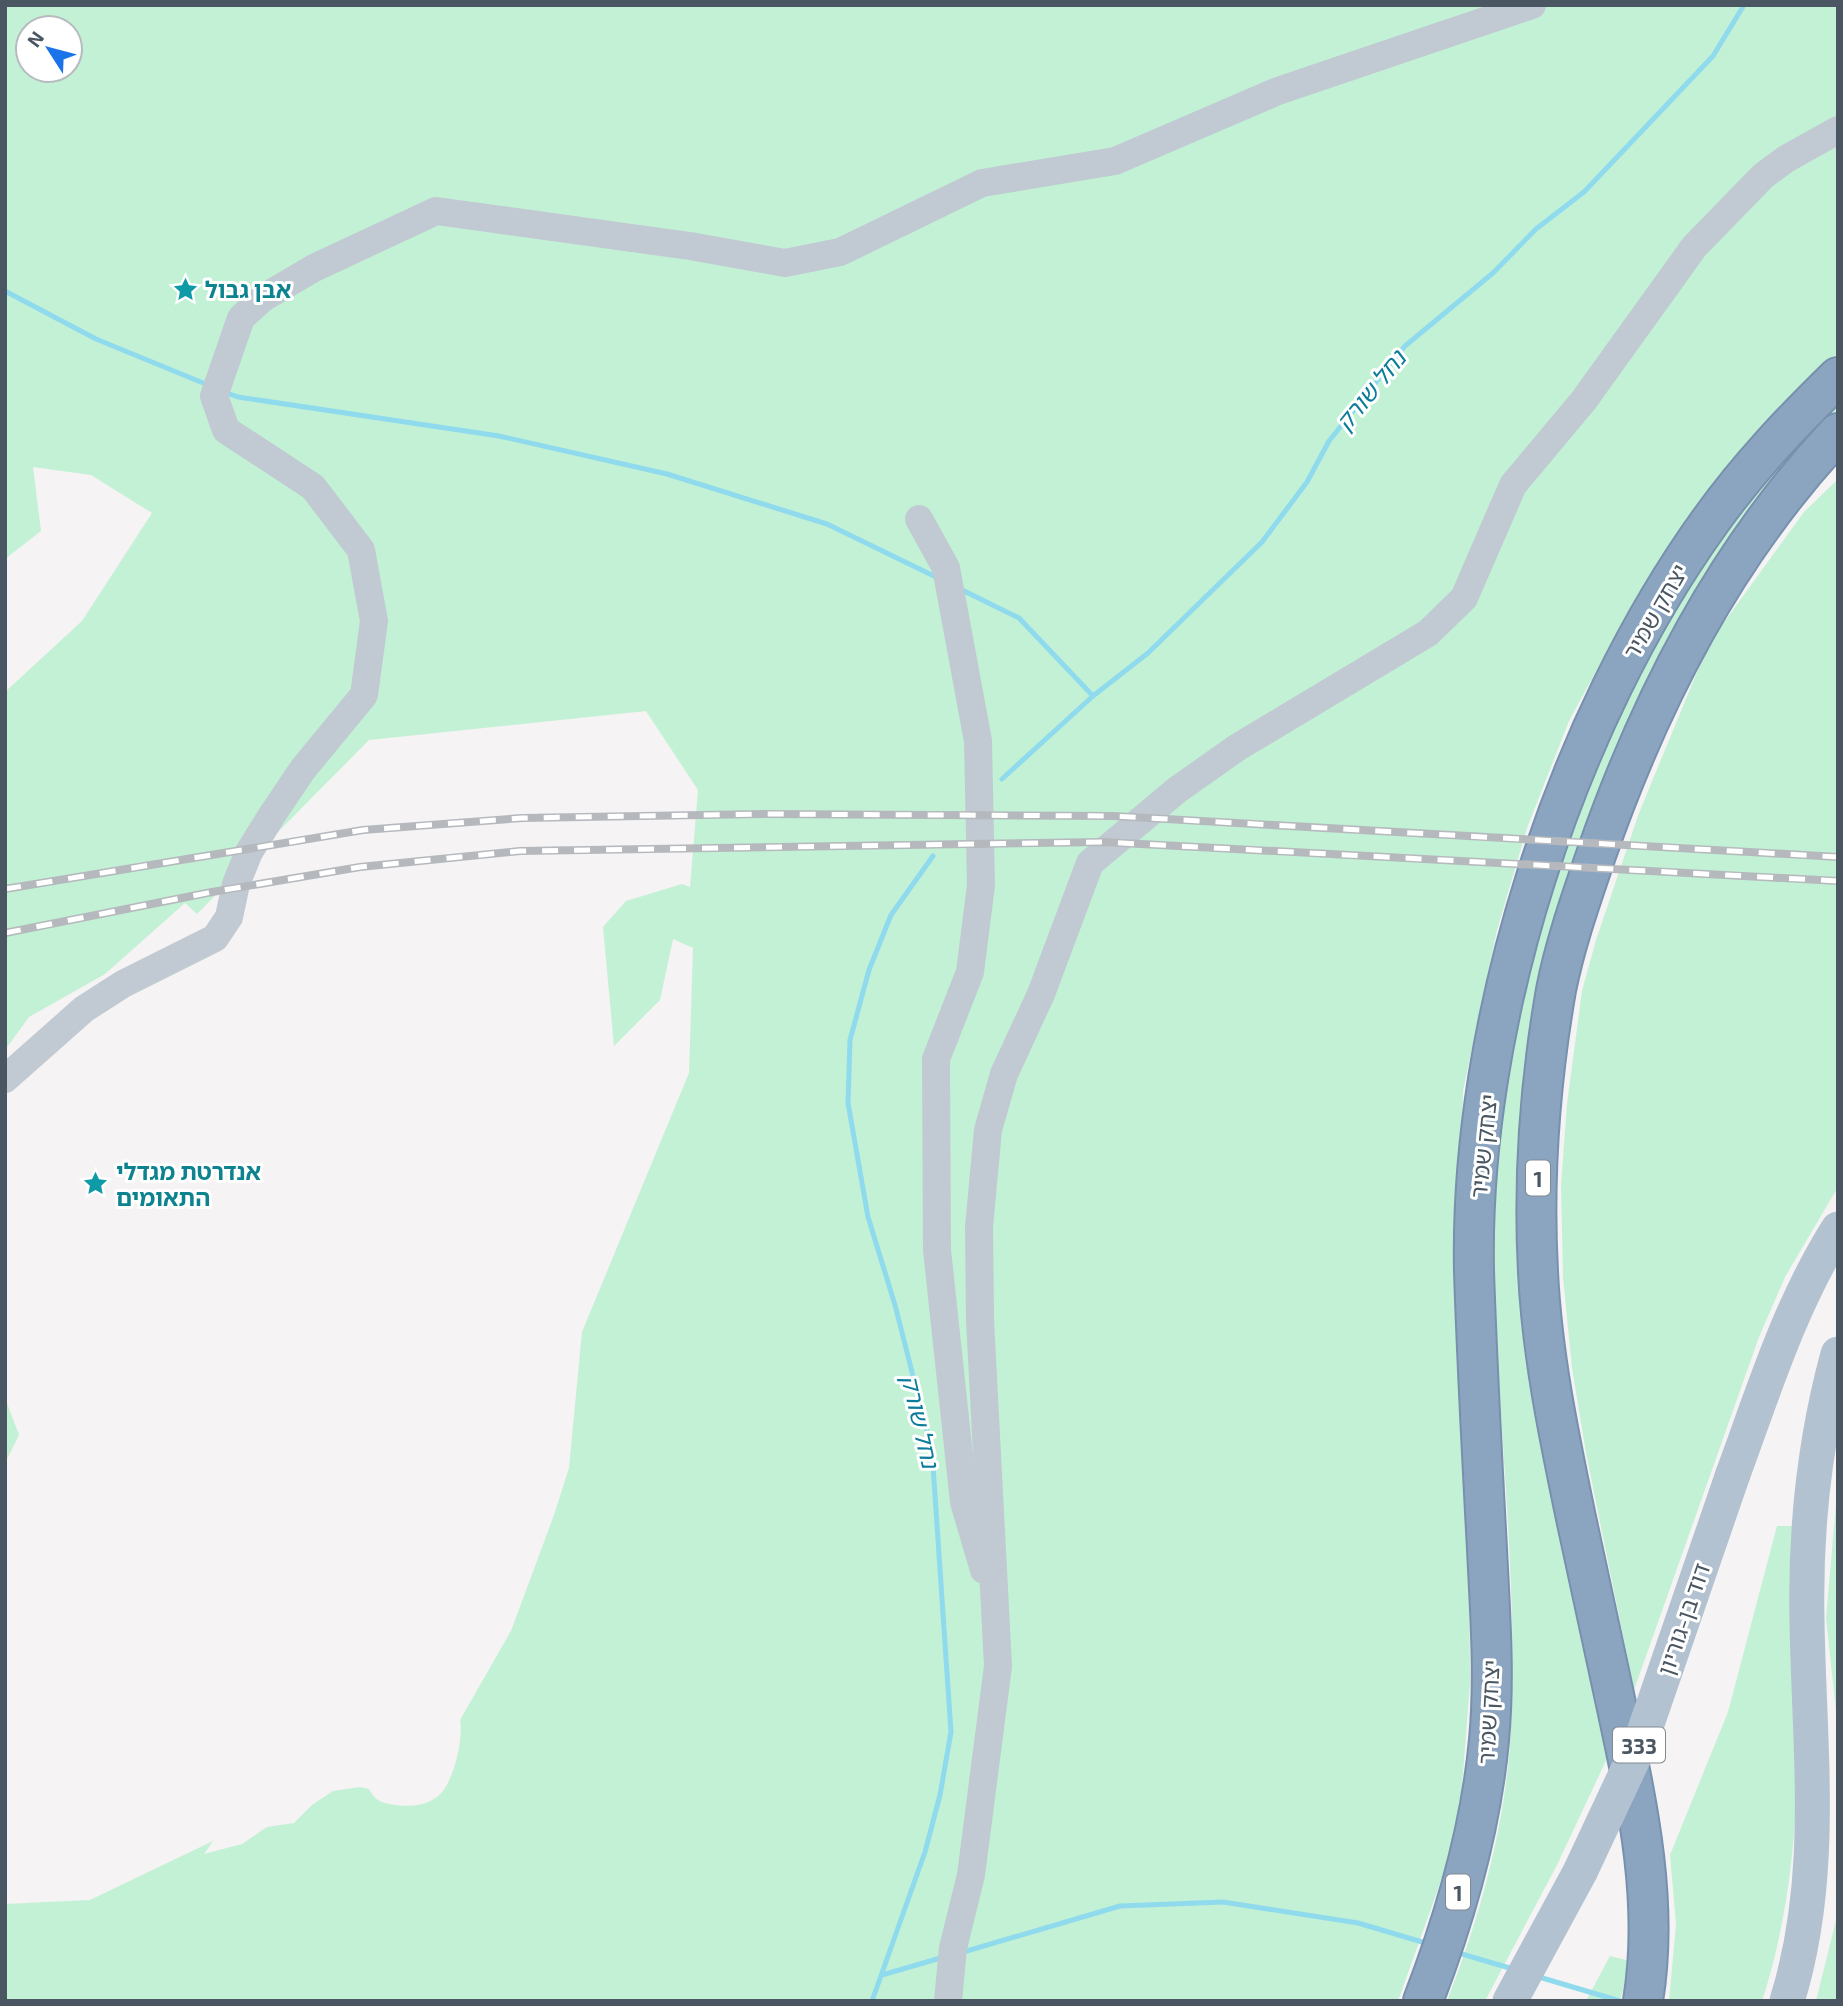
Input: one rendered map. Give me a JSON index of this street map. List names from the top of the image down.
{
  "streets": {
    "highway": ["יצחק שמיר", "1"],
    "main road": ["דוד בן-גוריון", "333"]
  },
  "water": ["נחל שורק"],
  "places": {
    "place": ["אבן גבול", "אנדרטת מגדלי התאומים"]
  },
  "north": "top left"
}
